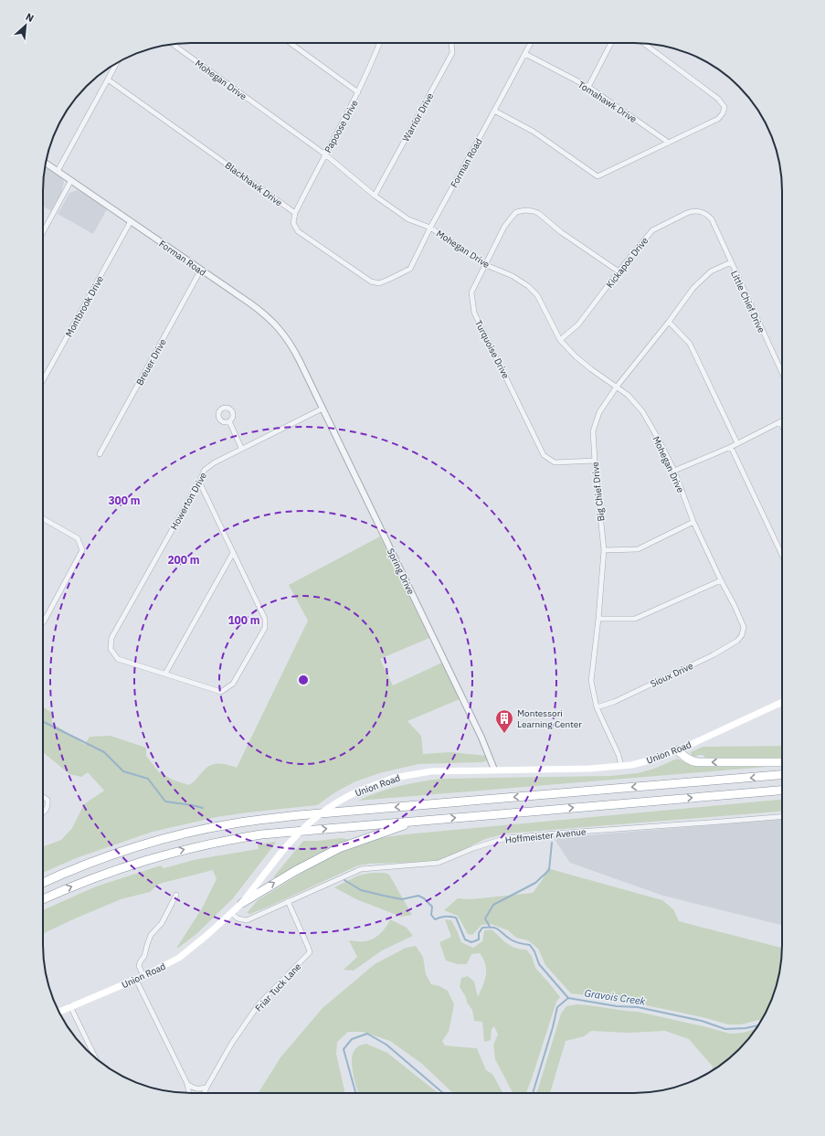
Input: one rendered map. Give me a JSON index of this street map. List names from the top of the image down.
{
  "streets": {
    "main road": ["Union Road"],
    "street": [
      "Mohegan Drive",
      "Tomahawk Drive",
      "Warrior Drive",
      "Papoose Drive",
      "Forman Road",
      "Blackhawk Drive",
      "Kickapoo Drive",
      "Little Chief Drive",
      "Montbrook Drive",
      "Turquoise Drive",
      "Breuer Drive",
      "Big Chief Drive",
      "Howerton Drive",
      "Spring Drive",
      "Sioux Drive",
      "Hoffmeister Avenue",
      "Friar Tuck Lane"
    ]
  },
  "crossings": [
    ["Mohegan Drive", "Warrior Drive"],
    ["Mohegan Drive", "Papoose Drive"],
    ["Mohegan Drive", "Forman Road"],
    ["Mohegan Drive", "Kickapoo Drive"],
    ["Mohegan Drive", "Turquoise Drive"],
    ["Mohegan Drive", "Big Chief Drive"],
    ["Mohegan Drive", "Sioux Drive"],
    ["Tomahawk Drive", "Forman Road"],
    ["Papoose Drive", "Forman Road"],
    ["Papoose Drive", "Blackhawk Drive"],
    ["Forman Road", "Blackhawk Drive"],
    ["Forman Road", "Montbrook Drive"],
    ["Forman Road", "Breuer Drive"],
    ["Forman Road", "Spring Drive"],
    ["Kickapoo Drive", "Little Chief Drive"],
    ["Kickapoo Drive", "Turquoise Drive"],
    ["Little Chief Drive", "Big Chief Drive"],
    ["Turquoise Drive", "Big Chief Drive"],
    ["Big Chief Drive", "Sioux Drive"],
    ["Big Chief Drive", "Union Road"],
    ["Howerton Drive", "Spring Drive"],
    ["Spring Drive", "Union Road"],
    ["Union Road", "Hoffmeister Avenue"],
    ["Hoffmeister Avenue", "Friar Tuck Lane"]
  ],
  "water": ["Gravois Creek"],
  "places": {
    "building": ["Montessori Learning Center"]
  },
  "north": "top right",
  "rings": ["300 m", "200 m", "100 m"]
}
